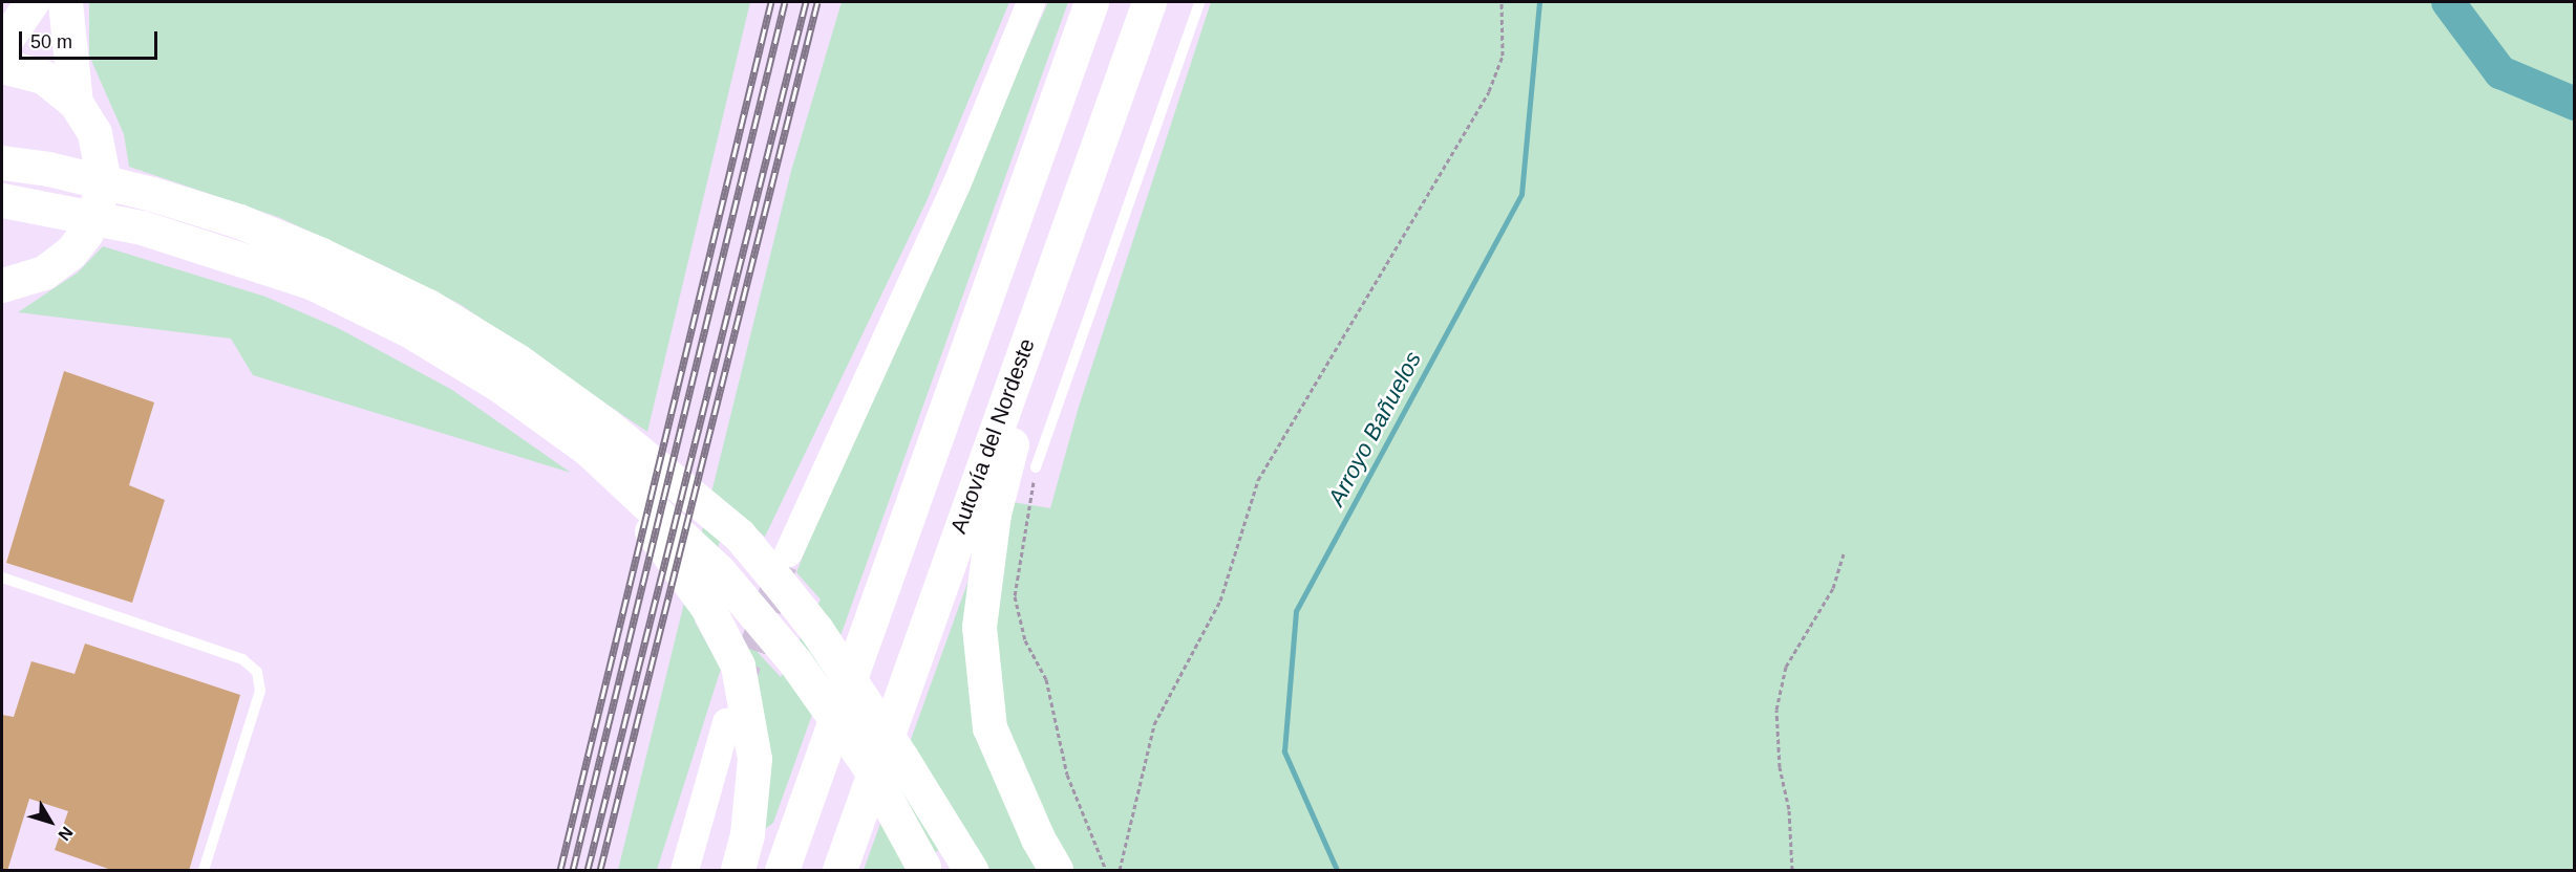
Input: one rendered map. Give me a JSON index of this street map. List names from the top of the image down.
{
  "streets": {
    "main road": ["Autovía del Nordeste"]
  },
  "water": ["Arroyo Bañuelos"],
  "scale_bar": "50 m",
  "north": "bottom right"
}
